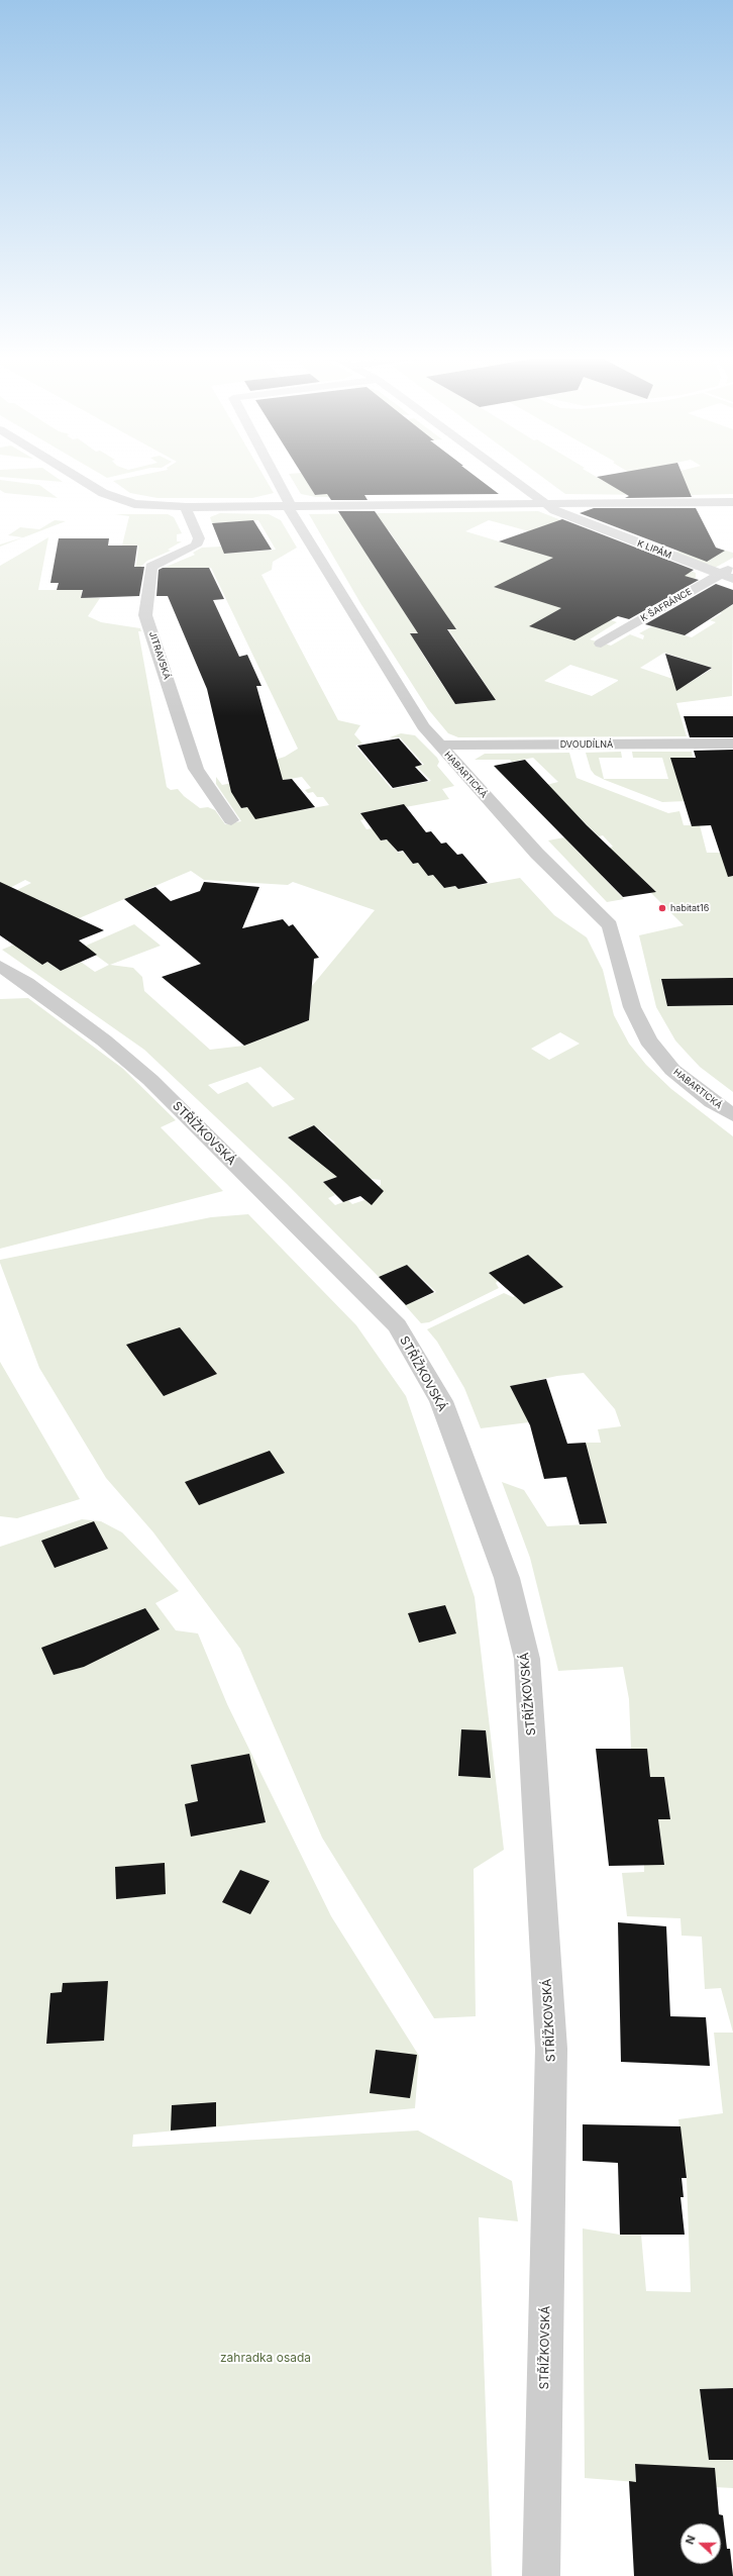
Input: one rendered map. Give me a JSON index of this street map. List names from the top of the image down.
{
  "streets": {
    "street": [
      "K LIPÁM",
      "K ŠAFRÁNCE",
      "JITRAVSKÁ",
      "DVOUDÍLNÁ",
      "HABARTICKÁ",
      "STŘÍŽKOVSKÁ"
    ]
  },
  "crossings": [
    ["K LIPÁM", "K ŠAFRÁNCE"],
    ["DVOUDÍLNÁ", "HABARTICKÁ"]
  ],
  "parks": ["zahradka osada"],
  "places": ["habitat16"],
  "north": "left"
}
